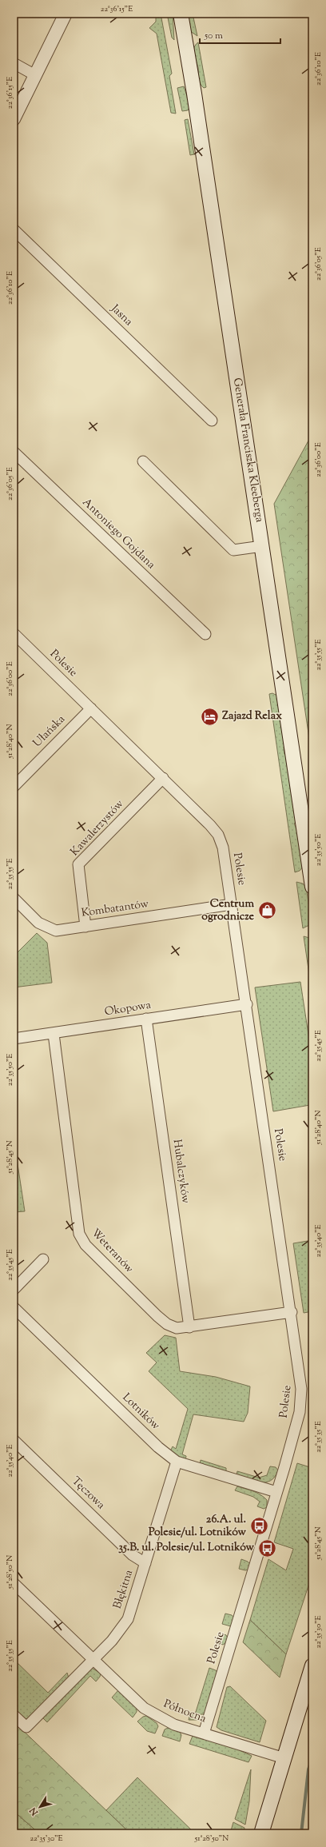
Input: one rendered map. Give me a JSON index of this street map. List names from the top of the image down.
{
  "streets": {
    "main road": ["Generała Franciszka Kleeberga"],
    "street": [
      "Jasna",
      "Antoniego Gojdana",
      "Polesie",
      "Ułańska",
      "Kawalerzystów",
      "Kombatantów",
      "Okopowa",
      "Hubalczyków",
      "Weteranów",
      "Lotników",
      "Tęczowa",
      "Błękitna",
      "Północna"
    ]
  },
  "crossings": [
    ["Polesie", "Ułańska"],
    ["Polesie", "Kawalerzystów"],
    ["Polesie", "Kombatantów"],
    ["Polesie", "Okopowa"],
    ["Polesie", "Weteranów"],
    ["Polesie", "Lotników"],
    ["Polesie", "Północna"],
    ["Kawalerzystów", "Kombatantów"],
    ["Okopowa", "Hubalczyków"],
    ["Okopowa", "Weteranów"],
    ["Hubalczyków", "Weteranów"],
    ["Lotników", "Błękitna"],
    ["Tęczowa", "Błękitna"],
    ["Błękitna", "Północna"]
  ],
  "places": {
    "hotel": ["Zajazd Relax"],
    "shop": ["Centrum ogrodnicze"],
    "bus stop": ["26.A. ul. Polesie/ul. Lotników", "35.B. ul. Polesie/ul. Lotników"]
  },
  "scale_bar": "50 m",
  "north": "bottom left",
  "coordinates": [
    "22°36'15\"E",
    "22°36'10\"E",
    "22°36'05\"E",
    "22°36'00\"E",
    "22°35'55\"E",
    "51°28'40\"N",
    "22°35'50\"E",
    "22°35'45\"E",
    "51°28'45\"N",
    "22°35'40\"E",
    "22°35'35\"E",
    "51°28'50\"N",
    "22°35'30\"E"
  ]
}
